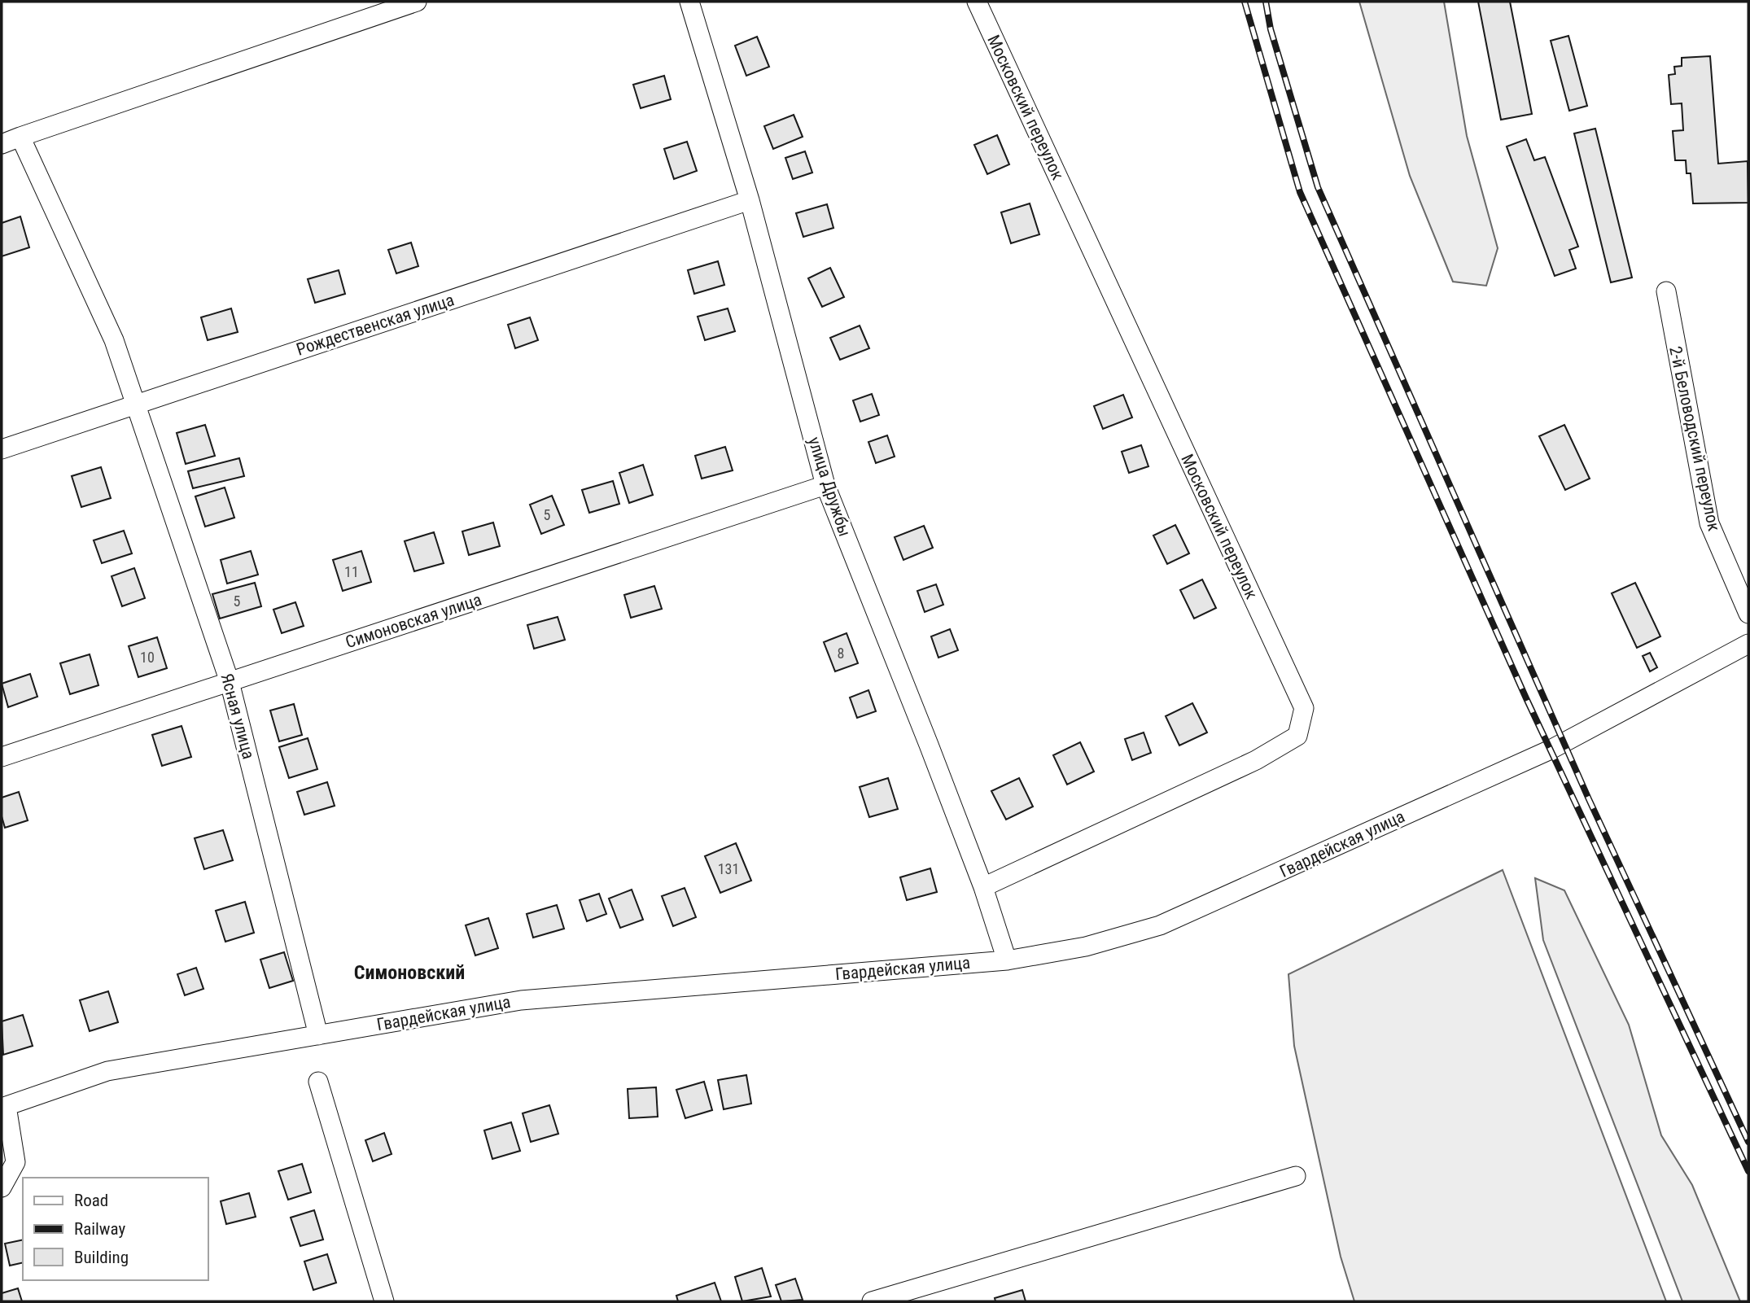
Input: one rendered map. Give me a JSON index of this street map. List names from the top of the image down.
{
  "streets": {
    "street": [
      "Московский переулок",
      "Рождественская улица",
      "2-й Беловодский переулок",
      "улица Дружбы",
      "Симоновская улица",
      "Ясная улица",
      "Гвардейская улица"
    ]
  },
  "crossings": [
    ["Московский переулок", "улица Дружбы"],
    ["Рождественская улица", "улица Дружбы"],
    ["Рождественская улица", "Ясная улица"],
    ["улица Дружбы", "Симоновская улица"],
    ["улица Дружбы", "Гвардейская улица"],
    ["Симоновская улица", "Ясная улица"],
    ["Ясная улица", "Гвардейская улица"]
  ],
  "districts": ["Симоновский"],
  "house_numbers": [
    "5",
    "11",
    "5",
    "8",
    "10",
    "131"
  ],
  "legend": ["Road", "Railway", "Building"]
}
